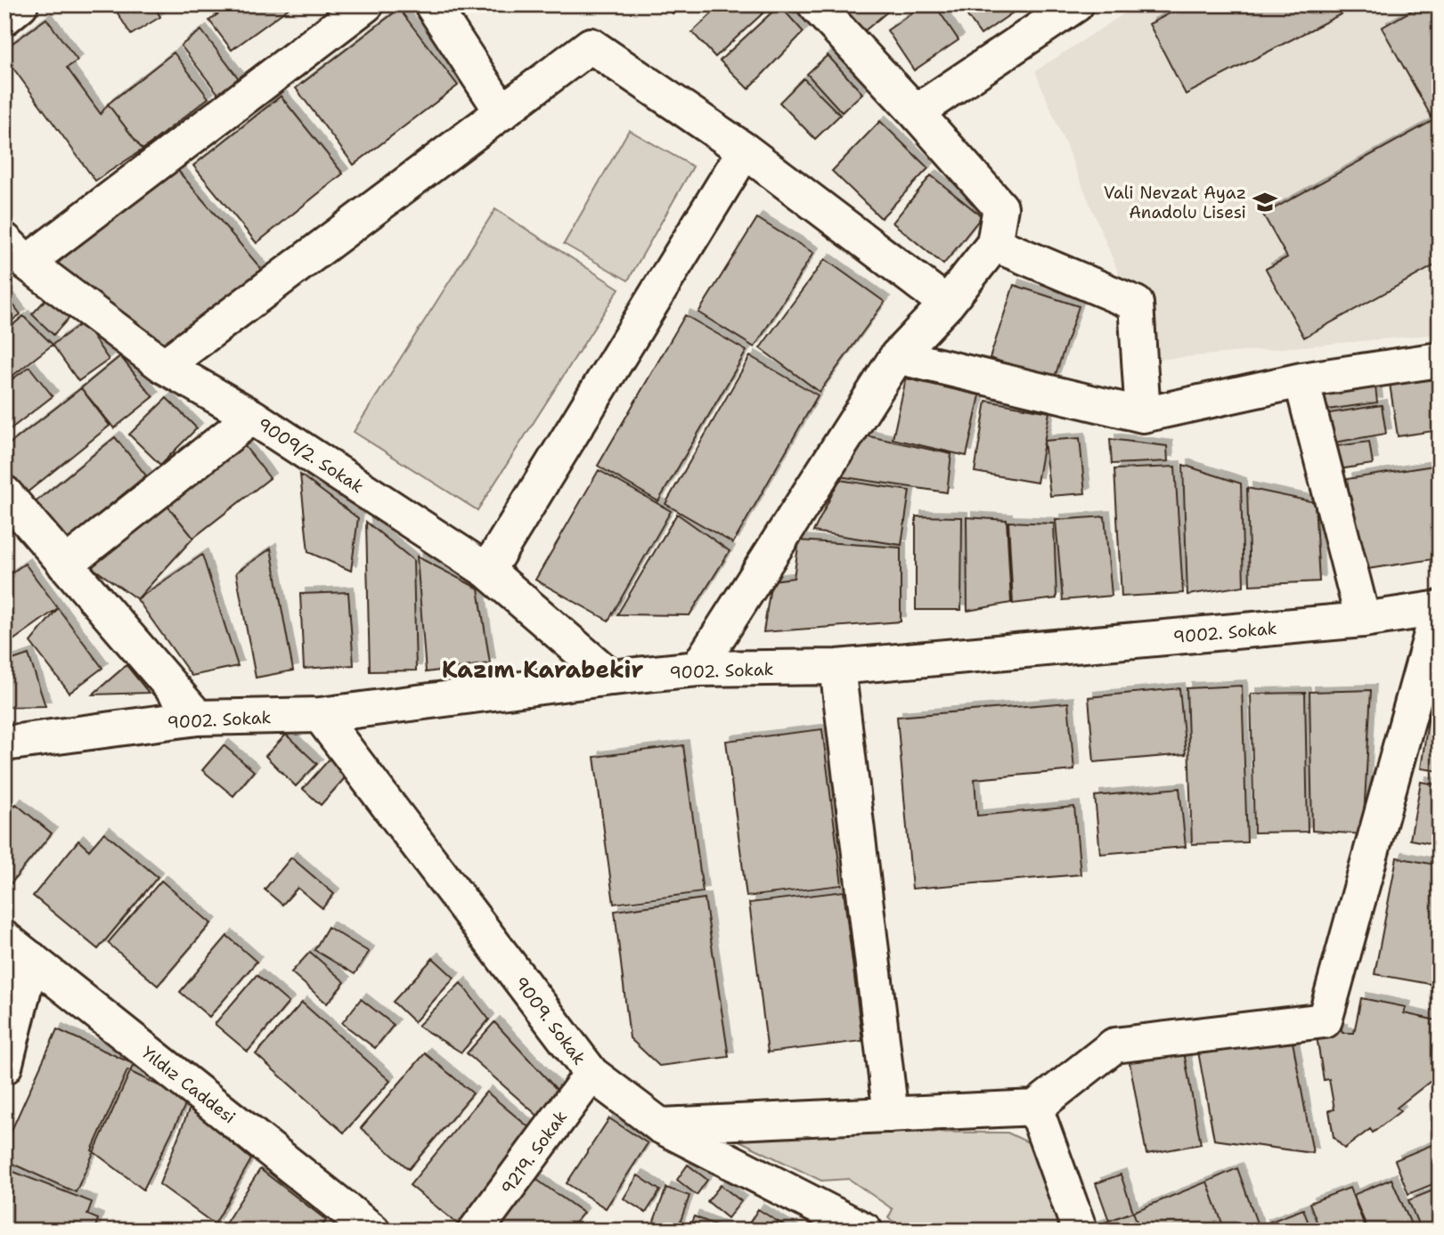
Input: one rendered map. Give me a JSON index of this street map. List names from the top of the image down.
{
  "streets": {
    "street": [
      "9009/2. Sokak",
      "9002. Sokak",
      "9009. Sokak",
      "Yıldız Caddesi",
      "9219. Sokak"
    ]
  },
  "crossings": [
    ["9009/2. Sokak", "9002. Sokak"],
    ["9002. Sokak", "9009. Sokak"],
    ["9009. Sokak", "9219. Sokak"]
  ],
  "districts": ["Kazım Karabekir"],
  "places": {
    "school or university": ["Vali Nevzat Ayaz Anadolu Lisesi"]
  }
}
